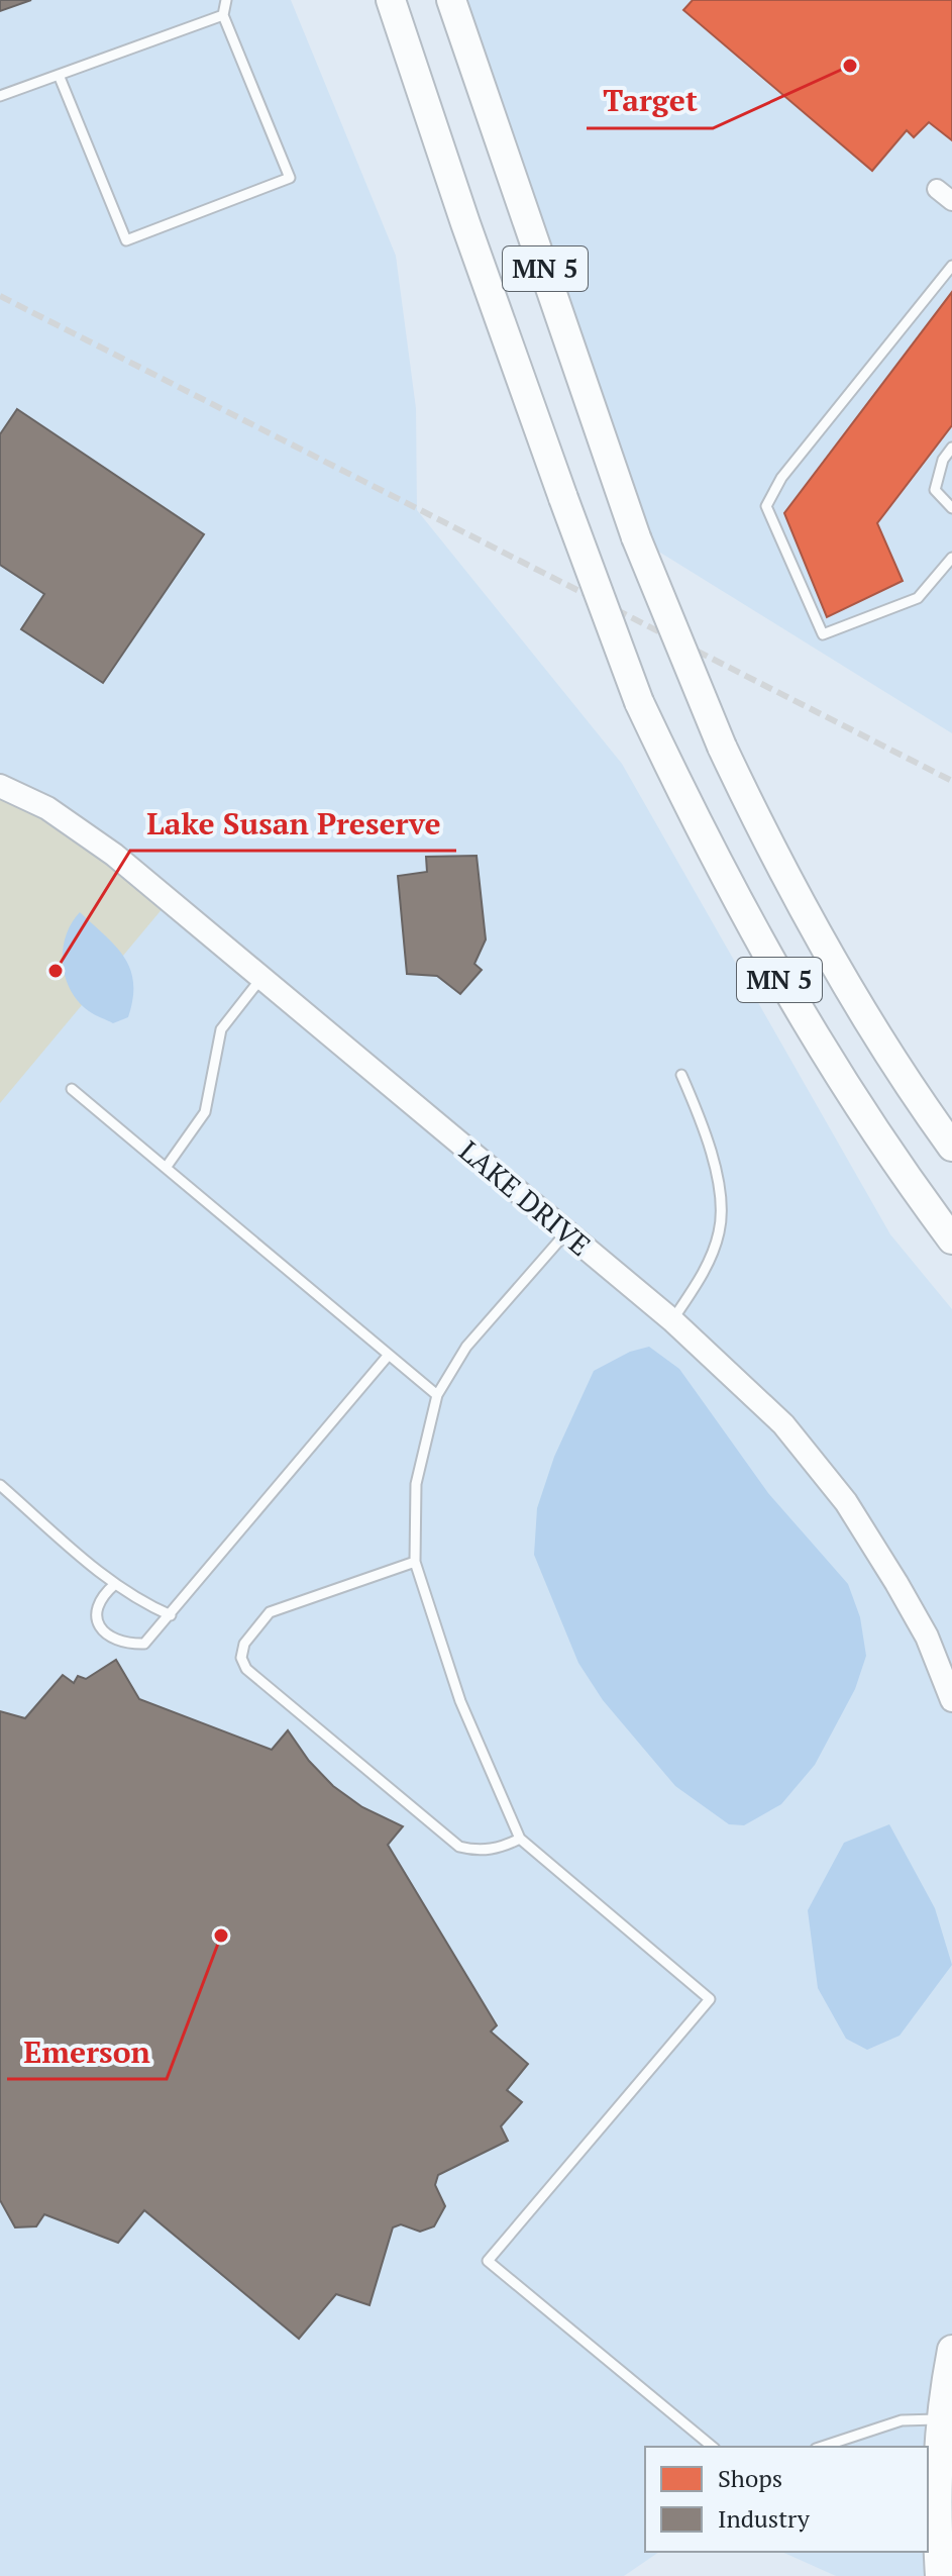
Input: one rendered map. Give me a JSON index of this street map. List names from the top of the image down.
{
  "streets": {
    "main road": ["MN 5"],
    "street": ["LAKE DRIVE"]
  },
  "places": ["Target", "Lake Susan Preserve", "Emerson"],
  "legend": ["Shops", "Industry"]
}
